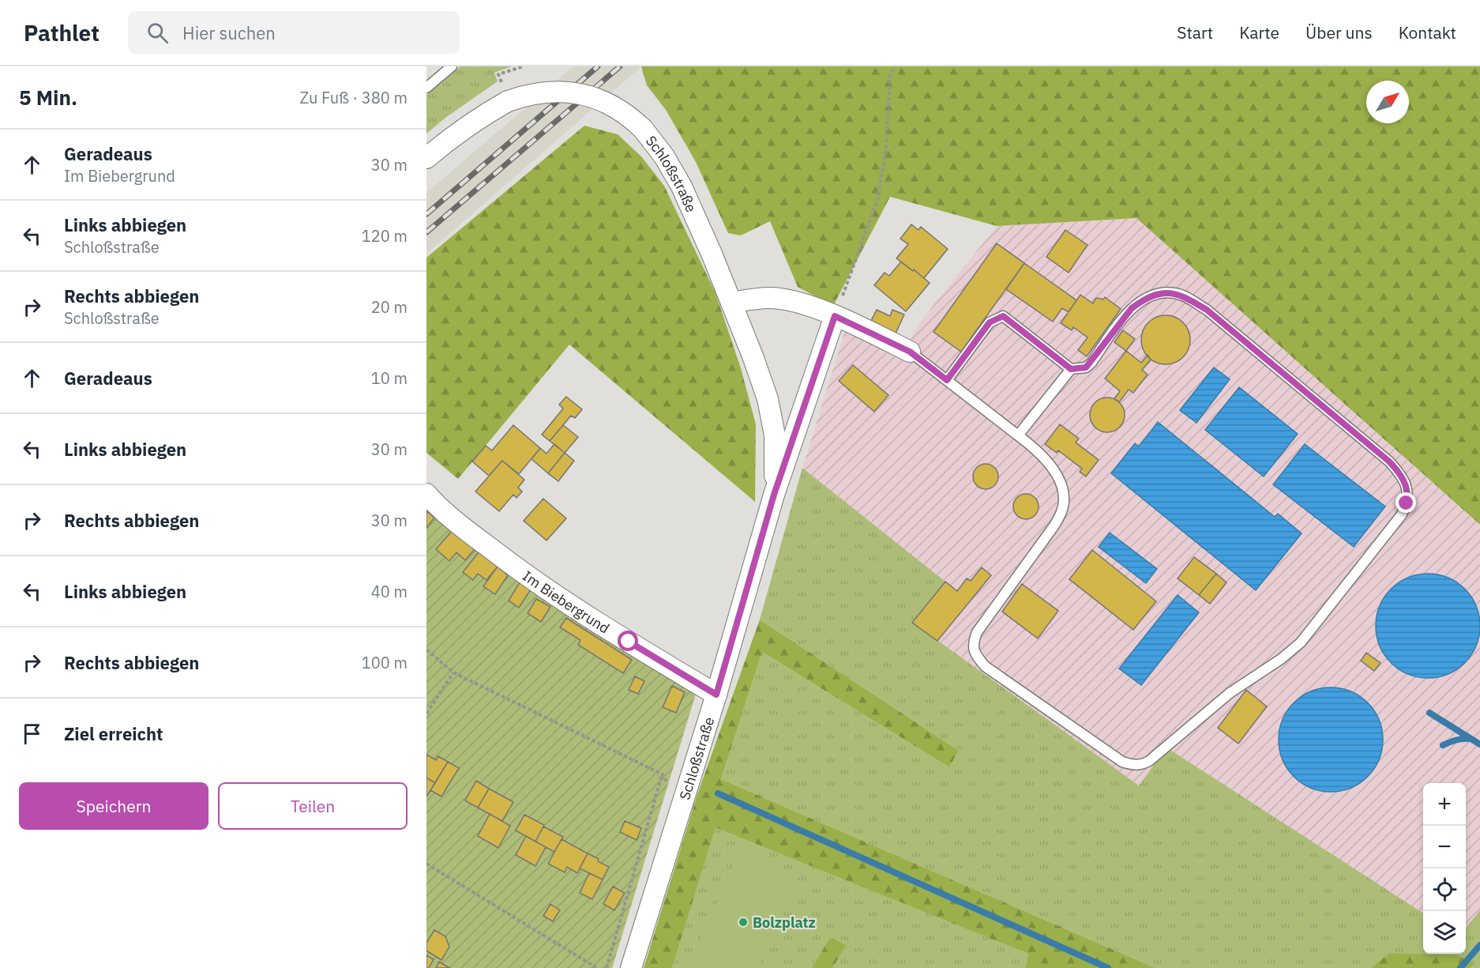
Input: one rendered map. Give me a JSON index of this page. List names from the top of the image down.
{
  "streets": {
    "street": ["Schloßstraße", "Im Biebergrund"]
  },
  "crossings": [
    ["Schloßstraße", "Im Biebergrund"]
  ],
  "places": ["Bolzplatz"],
  "north": "top right",
  "page": {
    "header": "Pathlet",
    "search": "Hier suchen",
    "nav": [
      "Start",
      "Karte",
      "Über uns",
      "Kontakt"
    ],
    "heading": ["5 Min.", "Zu Fuß · 380 m"],
    "list": [
      ["Geradeaus", "Im Biebergrund", "30 m"],
      ["Links abbiegen", "Schloßstraße", "120 m"],
      ["Rechts abbiegen", "Schloßstraße", "20 m"],
      ["Geradeaus", "10 m"],
      ["Links abbiegen", "30 m"],
      ["Rechts abbiegen", "30 m"],
      ["Links abbiegen", "40 m"],
      ["Rechts abbiegen", "100 m"],
      "Ziel erreicht"
    ],
    "buttons": ["Speichern", "Teilen"],
    "map_buttons": ["+", "−"]
  }
}
